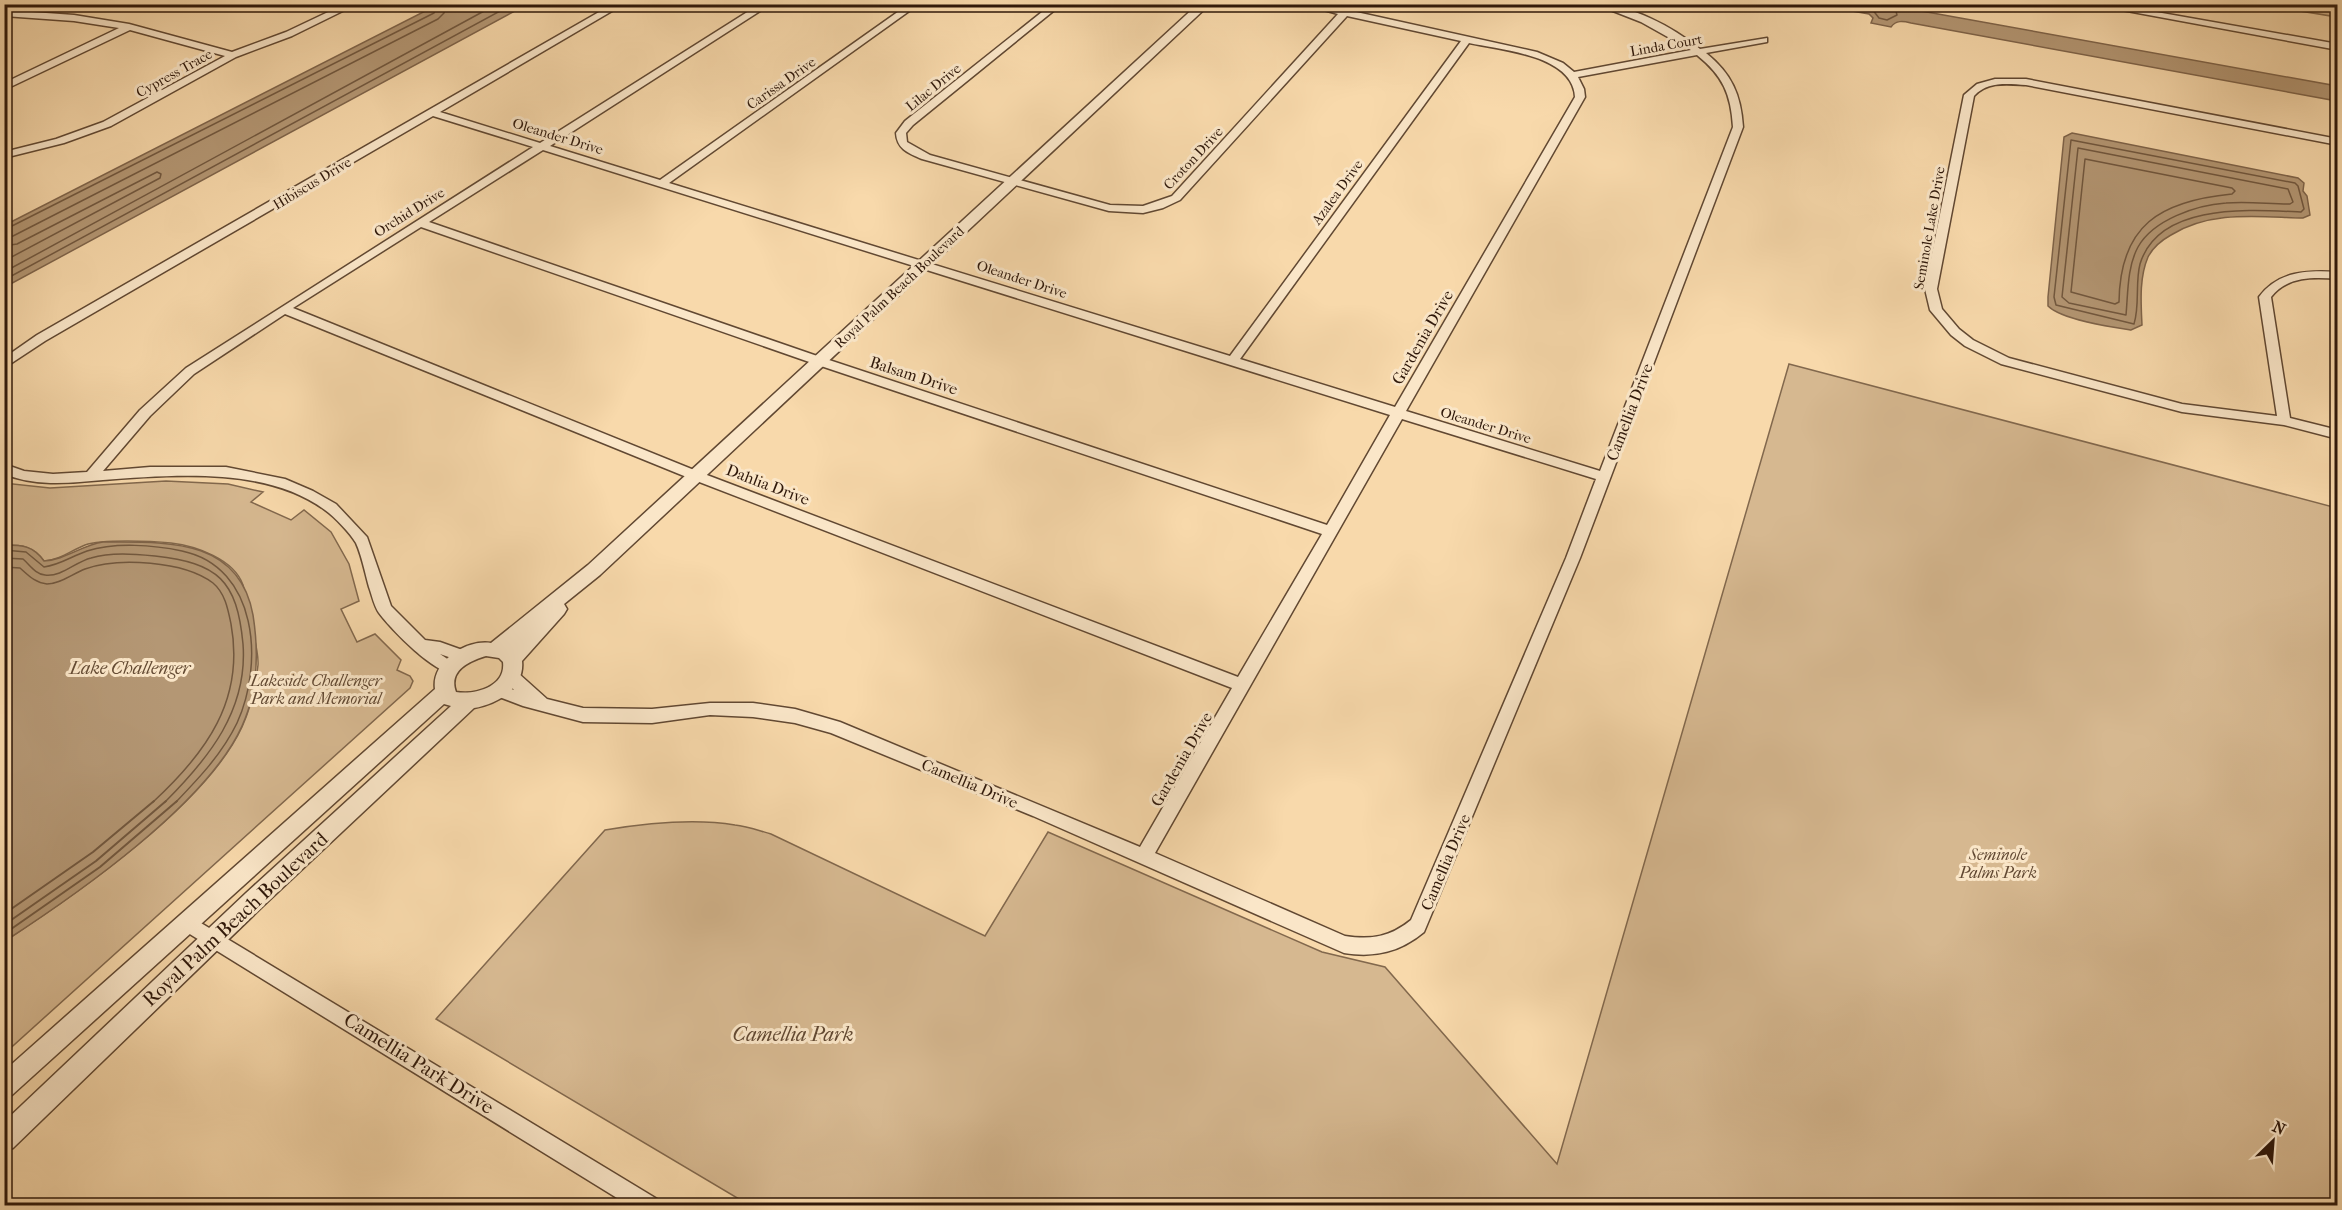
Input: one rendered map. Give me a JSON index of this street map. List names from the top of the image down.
{
  "streets": {
    "street": [
      "Linda Court",
      "Cypress Trace",
      "Carissa Drive",
      "Lilac Drive",
      "Oleander Drive",
      "Croton Drive",
      "Hibiscus Drive",
      "Azalea Drive",
      "Orchid Drive",
      "Seminole Lake Drive",
      "Royal Palm Beach Boulevard",
      "Gardenia Drive",
      "Balsam Drive",
      "Camellia Drive",
      "Dahlia Drive",
      "Camellia Park Drive"
    ]
  },
  "crossings": [
    ["Linda Court", "Gardenia Drive"],
    ["Linda Court", "Camellia Drive"],
    ["Carissa Drive", "Oleander Drive"],
    ["Lilac Drive", "Croton Drive"],
    ["Lilac Drive", "Royal Palm Beach Boulevard"],
    ["Oleander Drive", "Hibiscus Drive"],
    ["Oleander Drive", "Azalea Drive"],
    ["Oleander Drive", "Orchid Drive"],
    ["Oleander Drive", "Royal Palm Beach Boulevard"],
    ["Oleander Drive", "Gardenia Drive"],
    ["Oleander Drive", "Camellia Drive"],
    ["Croton Drive", "Royal Palm Beach Boulevard"],
    ["Orchid Drive", "Balsam Drive"],
    ["Orchid Drive", "Dahlia Drive"],
    ["Royal Palm Beach Boulevard", "Balsam Drive"],
    ["Royal Palm Beach Boulevard", "Camellia Drive"],
    ["Royal Palm Beach Boulevard", "Dahlia Drive"],
    ["Royal Palm Beach Boulevard", "Camellia Park Drive"],
    ["Gardenia Drive", "Balsam Drive"],
    ["Gardenia Drive", "Camellia Drive"],
    ["Gardenia Drive", "Dahlia Drive"]
  ],
  "water": ["Lake Challenger"],
  "parks": ["Lakeside Challenger Park and Memorial", "Seminole Palms Park", "Camellia Park"],
  "north": "top right"
}
